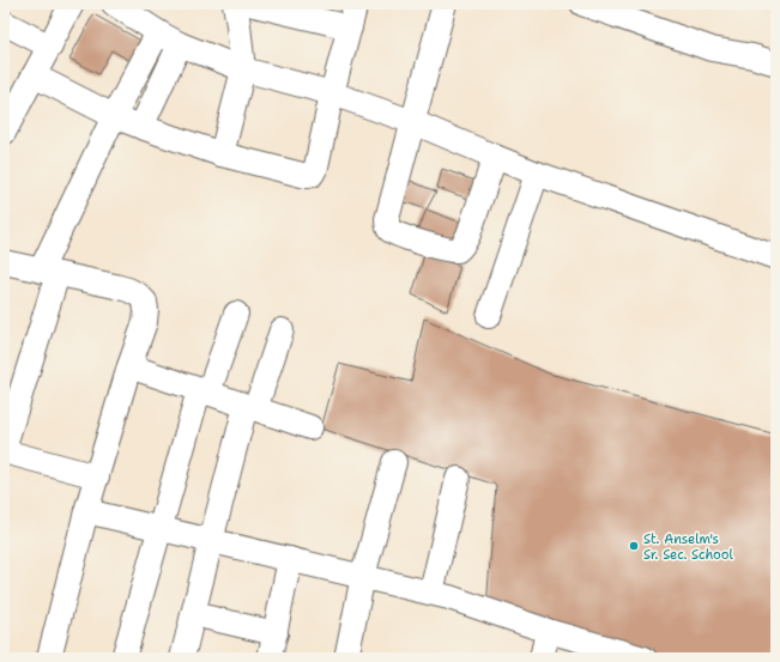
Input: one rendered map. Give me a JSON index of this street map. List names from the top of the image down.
{
  "places": ["St. Anselm's Sr. Sec. School"]
}
